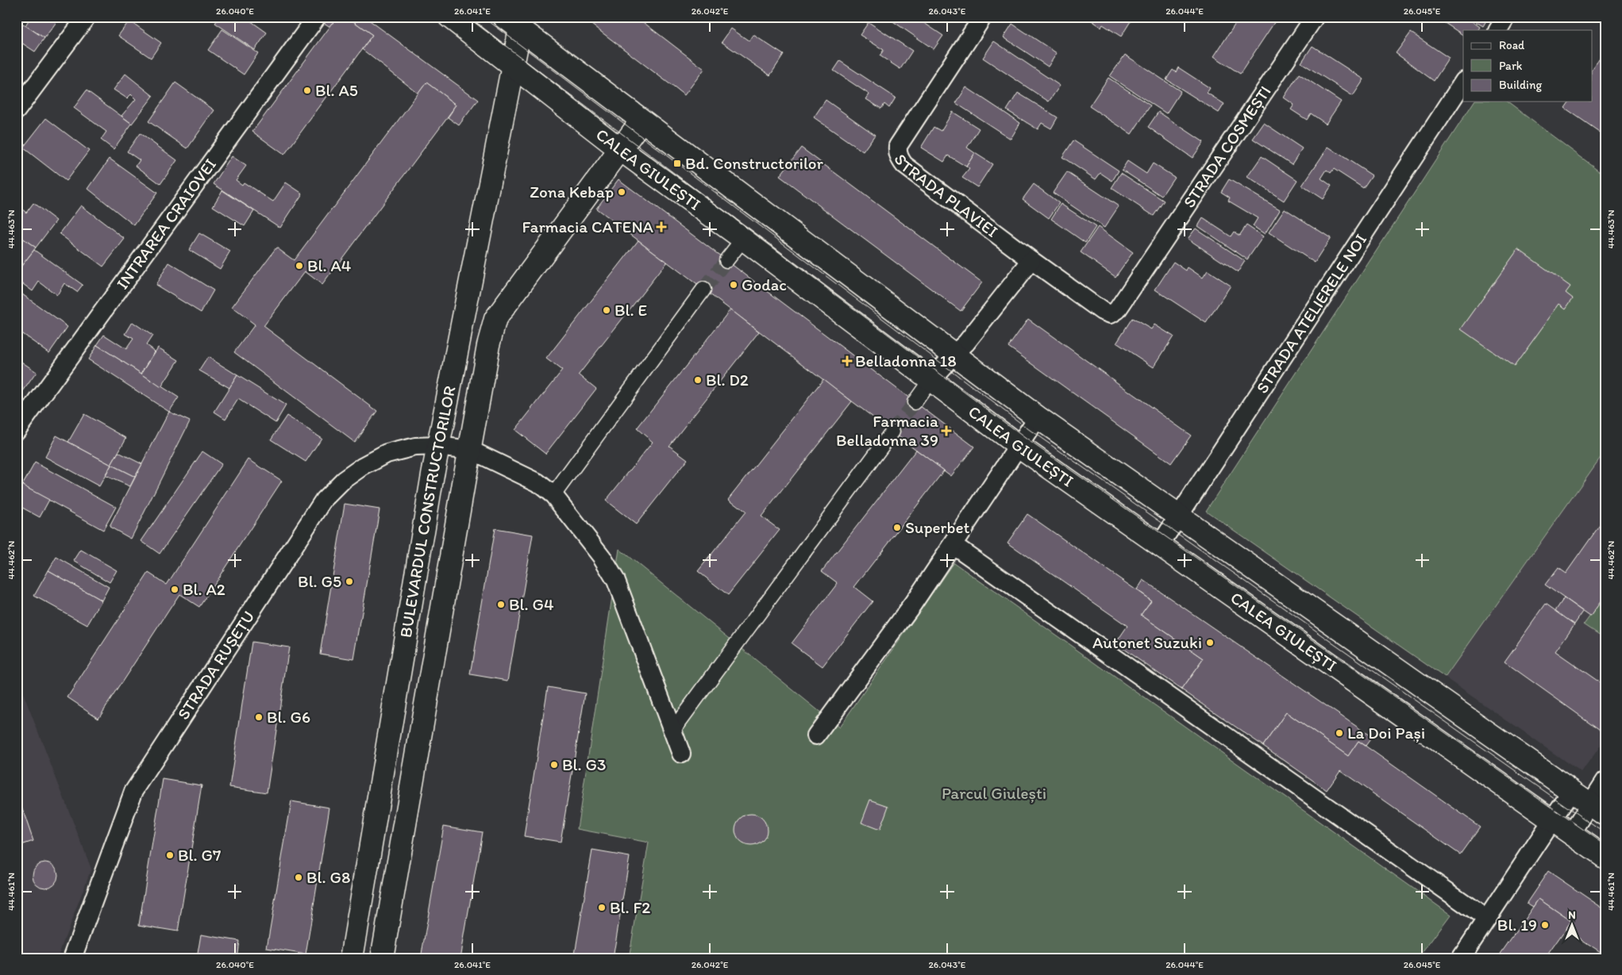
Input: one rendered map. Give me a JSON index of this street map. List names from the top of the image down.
{
  "streets": {
    "main road": ["CALEA GIULEȘTI", "BULEVARDUL CONSTRUCTORILOR"],
    "street": [
      "STRADA COSMEȘTI",
      "STRADA PLAVIEI",
      "INTRAREA CRAIOVEI",
      "STRADA ATELIERELE NOI",
      "STRADA RUȘEȚU"
    ]
  },
  "crossings": [
    ["STRADA COSMEȘTI", "STRADA PLAVIEI"],
    ["CALEA GIULEȘTI", "STRADA ATELIERELE NOI"],
    ["CALEA GIULEȘTI", "BULEVARDUL CONSTRUCTORILOR"],
    ["BULEVARDUL CONSTRUCTORILOR", "STRADA RUȘEȚU"]
  ],
  "parks": ["Parcul Giulești"],
  "places": {
    "other": [
      "Bl. A5",
      "Zona Kebap",
      "Bl. A4",
      "Godac",
      "Bl. E",
      "Bl. D2",
      "Superbet",
      "Bl. G5",
      "Bl. A2",
      "Bl. G4",
      "Autonet Suzuki",
      "Bl. G6",
      "La Doi Pași",
      "Bl. G3",
      "Bl. G7",
      "Bl. G8",
      "Bl. F2",
      "Bl. 19"
    ],
    "transit": ["Bd. Constructorilor"],
    "health": ["Farmacia CATENA", "Belladonna 18", "Farmacia Belladonna 39"]
  },
  "legend": ["Road", "Park", "Building"],
  "north": "top",
  "coordinates": [
    "26.040°E",
    "26.041°E",
    "26.042°E",
    "26.043°E",
    "26.044°E",
    "26.045°E",
    "44.463°N",
    "44.462°N",
    "44.461°N"
  ]
}
